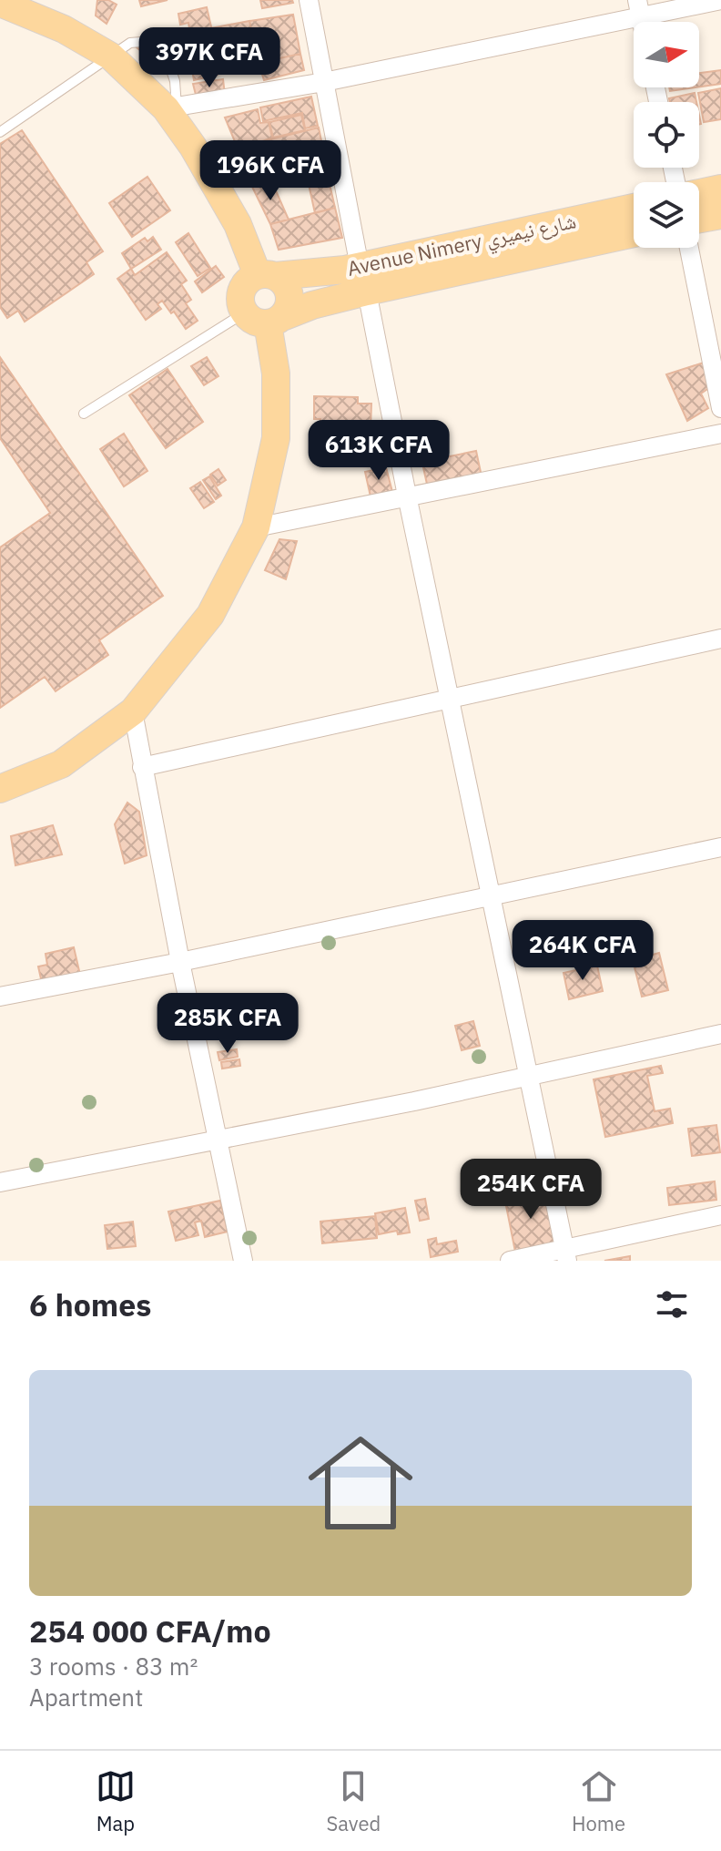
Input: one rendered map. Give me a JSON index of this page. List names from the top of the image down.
{
  "streets": {
    "main road": ["Avenue Nimery شارع نيميري"]
  },
  "north": "right",
  "page": {
    "price": [
      "397K CFA",
      "196K CFA",
      "613K CFA",
      "264K CFA",
      "285K CFA",
      "254K CFA"
    ],
    "heading": "6 homes",
    "list": [
      {
        "name": "254 000 CFA/mo",
        "note": "3 rooms · 83 m² · Apartment"
      }
    ],
    "tabs": ["Map", "Saved", "Home"]
  }
}
